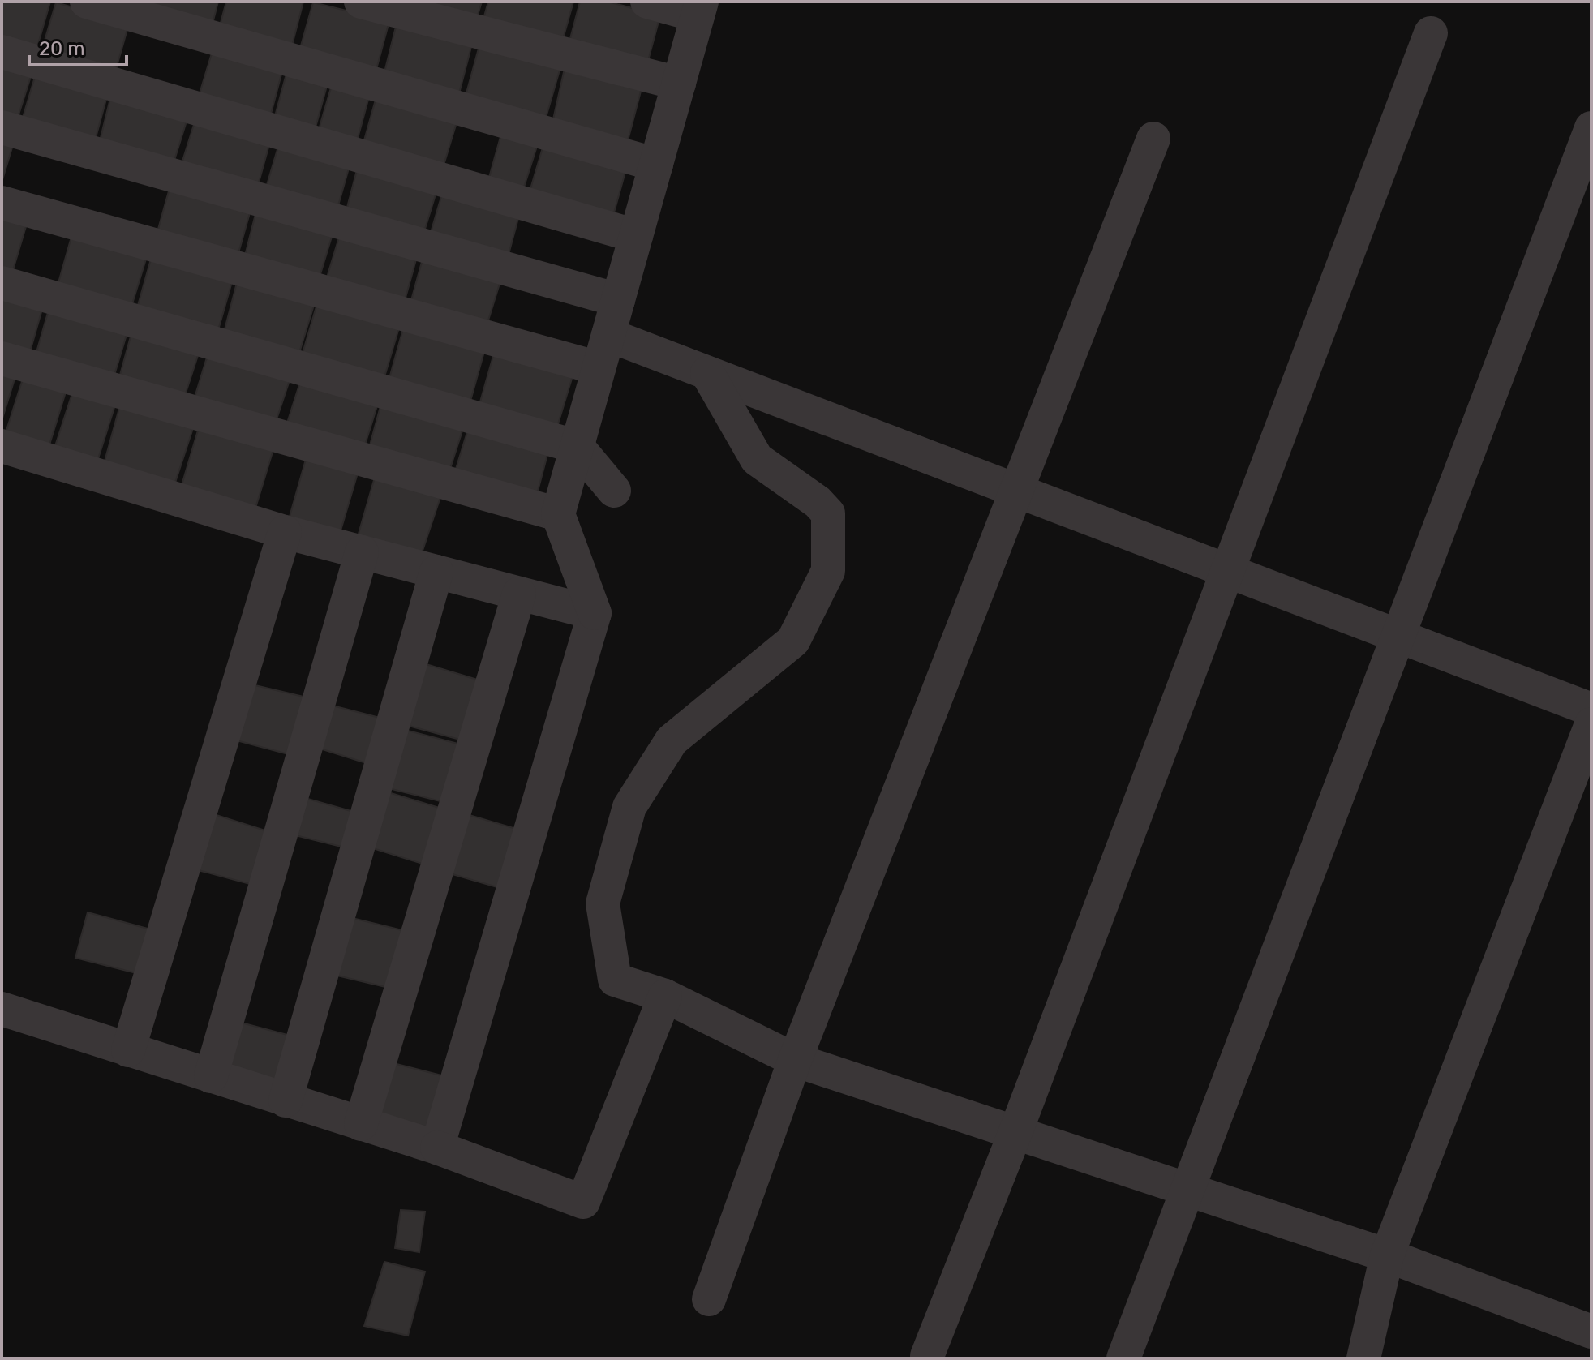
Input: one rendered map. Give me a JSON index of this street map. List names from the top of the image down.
{
  "scale_bar": "20 m"
}
